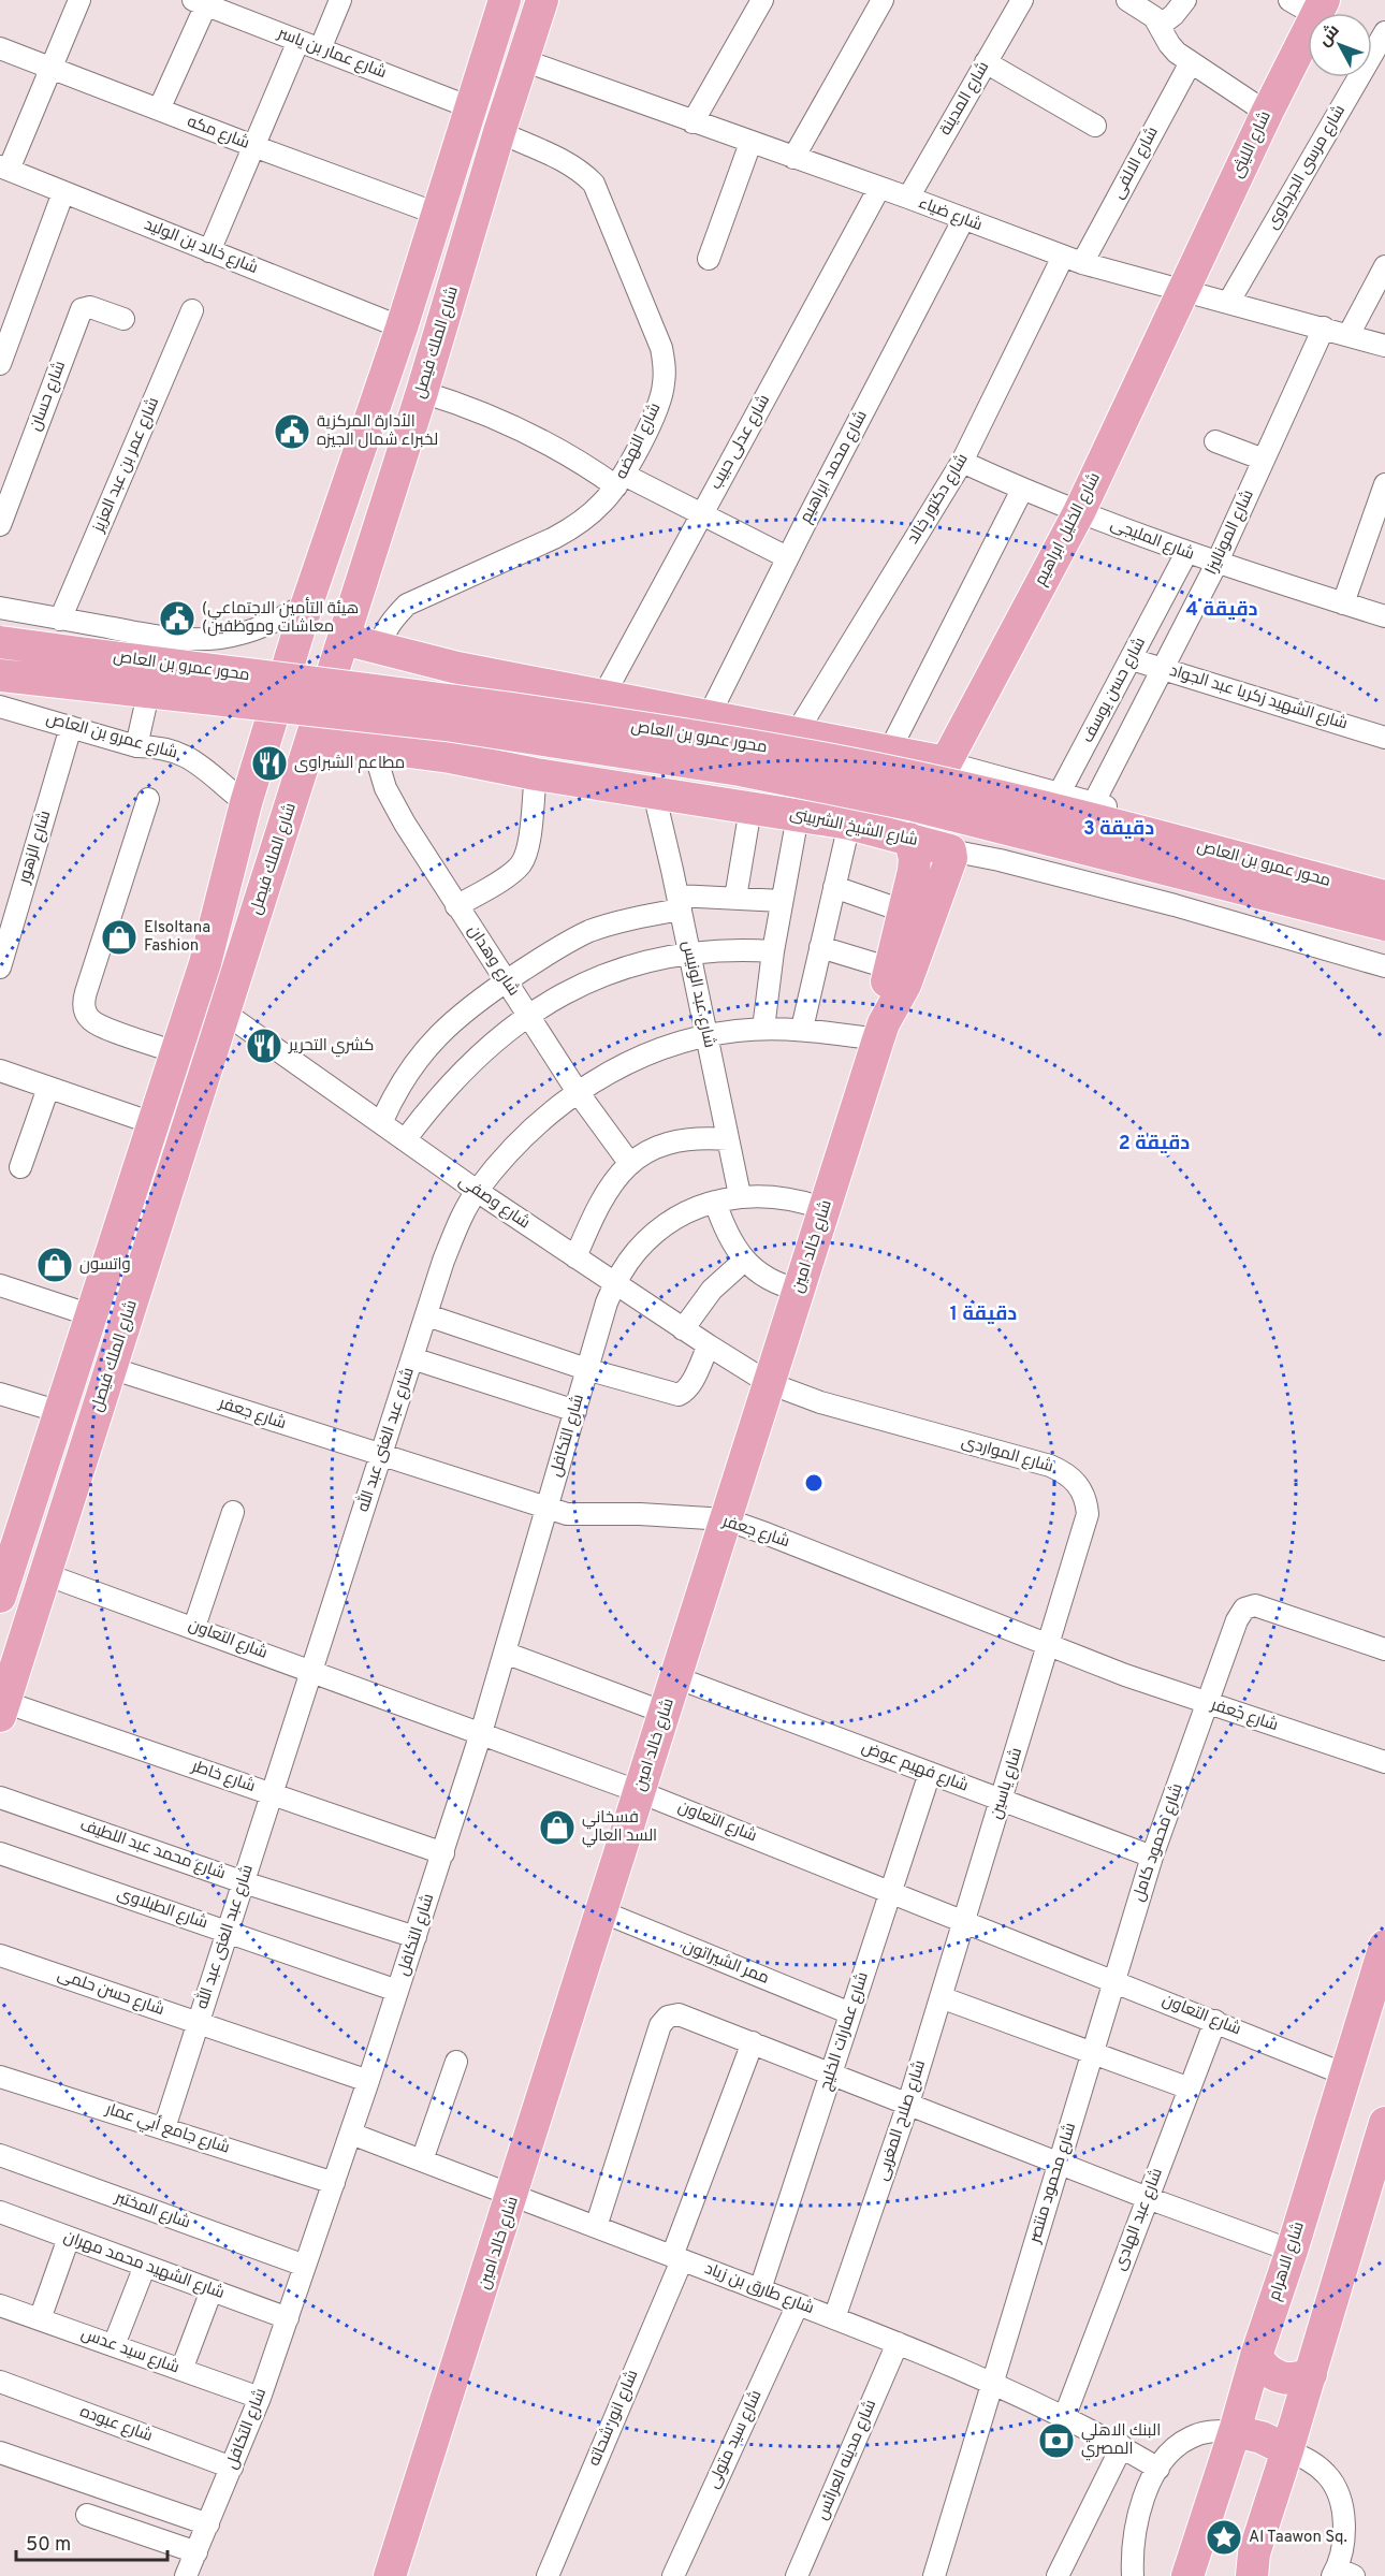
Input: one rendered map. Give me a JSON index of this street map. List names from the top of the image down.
{
  "streets": {
    "main road": [
      "شارع الليثى",
      "شارع الملك فيصل",
      "شارع الخليل ابراهيم",
      "محور عمرو بن العاص",
      "شارع الشيخ الشربينى",
      "شارع خالد امين",
      "شارع الاهرام"
    ],
    "street": [
      "شارع عمار بن ياسر",
      "شارع المدينة",
      "شارع مكه",
      "شارع الالفى",
      "شارع مرسى الجرجاوى",
      "شارع ضياء",
      "شارع خالد بن الوليد",
      "شارع حسان",
      "شارع النهضه",
      "شارع عدلى حبيب",
      "شارع عمر بن عبد العزيز",
      "شارع محمد ابراهيم",
      "شارع دكتور خالد",
      "شارع الموناليزا",
      "شارع المليجى",
      "شارع حسن يوسف",
      "شارع الشهيد زكريا عبد الجواد",
      "شارع عمرو بن العاص",
      "شارع الزهور",
      "شارع وهدان",
      "شارع عبد الونيس",
      "شارع وصفى",
      "شارع جعفر",
      "شارع التكافل",
      "شارع عبد الغنى عبد الله",
      "شارع المواردى",
      "شارع التعاون",
      "شارع فهيم عوض",
      "شارع خاطر",
      "شارع ياسين",
      "شارع محمود كامل",
      "شارع محمد عبد اللطيف",
      "شارع الطبلاوى",
      "ممر الشيراتون",
      "شارع حسن حلمى",
      "شارع عمارات الخليج",
      "شارع صلاح المغربى",
      "شارع جامع أبي عمار",
      "شارع محمود منتصر",
      "شارع المختبر",
      "شارع عبد الهادى",
      "شارع الشهيد محمد مهران",
      "شارع طارق بن زياد",
      "شارع سيد عدس",
      "شارع انور شحاته",
      "شارع عبوده",
      "شارع سيد متولى",
      "شارع مدينه العرائس"
    ]
  },
  "crossings": [
    ["شارع المدينة", "شارع ضياء"],
    ["شارع الليثى", "شارع ضياء"],
    ["شارع الليثى", "شارع الخليل ابراهيم"],
    ["شارع الالفى", "شارع ضياء"],
    ["شارع الالفى", "شارع دكتور خالد"],
    ["شارع مرسى الجرجاوى", "شارع ضياء"],
    ["شارع ضياء", "شارع الملك فيصل"],
    ["شارع ضياء", "شارع عدلى حبيب"],
    ["شارع ضياء", "شارع محمد ابراهيم"],
    ["شارع ضياء", "شارع دكتور خالد"],
    ["شارع ضياء", "شارع الخليل ابراهيم"],
    ["شارع ضياء", "شارع الموناليزا"],
    ["شارع الملك فيصل", "شارع النهضه"],
    ["شارع الملك فيصل", "شارع الشيخ الشربينى"],
    ["شارع الملك فيصل", "شارع وصفى"],
    ["شارع الملك فيصل", "شارع جعفر"],
    ["شارع الملك فيصل", "شارع التعاون"],
    ["شارع الملك فيصل", "شارع خاطر"],
    ["شارع دكتور خالد", "شارع المليجى"],
    ["شارع الخليل ابراهيم", "شارع المليجى"],
    ["شارع الموناليزا", "شارع المليجى"],
    ["شارع الموناليزا", "شارع الشهيد زكريا عبد الجواد"],
    ["شارع المليجى", "شارع حسن يوسف"],
    ["شارع حسن يوسف", "شارع الشهيد زكريا عبد الجواد"],
    ["شارع عمرو بن العاص", "شارع الزهور"],
    ["شارع الشيخ الشربينى", "شارع وهدان"],
    ["شارع الشيخ الشربينى", "شارع عبد الونيس"],
    ["شارع الشيخ الشربينى", "شارع خالد امين"],
    ["شارع وهدان", "شارع عبد الغنى عبد الله"],
    ["شارع عبد الونيس", "شارع التكافل"],
    ["شارع عبد الونيس", "شارع عبد الغنى عبد الله"],
    ["شارع وصفى", "شارع خالد امين"],
    ["شارع وصفى", "شارع التكافل"],
    ["شارع وصفى", "شارع عبد الغنى عبد الله"],
    ["شارع وصفى", "شارع المواردى"],
    ["شارع خالد امين", "شارع جعفر"],
    ["شارع خالد امين", "شارع التكافل"],
    ["شارع خالد امين", "شارع عبد الغنى عبد الله"],
    ["شارع خالد امين", "شارع المواردى"],
    ["شارع خالد امين", "شارع التعاون"],
    ["شارع خالد امين", "شارع فهيم عوض"],
    ["شارع خالد امين", "ممر الشيراتون"],
    ["شارع خالد امين", "شارع طارق بن زياد"],
    ["شارع جعفر", "شارع التكافل"],
    ["شارع جعفر", "شارع عبد الغنى عبد الله"],
    ["شارع جعفر", "شارع المواردى"],
    ["شارع جعفر", "شارع ياسين"],
    ["شارع جعفر", "شارع محمود كامل"],
    ["شارع التكافل", "شارع التعاون"],
    ["شارع التكافل", "شارع خاطر"],
    ["شارع التكافل", "شارع محمد عبد اللطيف"],
    ["شارع التكافل", "شارع الطبلاوى"],
    ["شارع التكافل", "شارع حسن حلمى"],
    ["شارع التكافل", "شارع جامع أبي عمار"],
    ["شارع التكافل", "شارع المختبر"],
    ["شارع التكافل", "شارع الشهيد محمد مهران"],
    ["شارع التكافل", "شارع طارق بن زياد"],
    ["شارع التكافل", "شارع سيد عدس"],
    ["شارع التكافل", "شارع عبوده"],
    ["شارع عبد الغنى عبد الله", "شارع التعاون"],
    ["شارع عبد الغنى عبد الله", "شارع خاطر"],
    ["شارع عبد الغنى عبد الله", "شارع محمد عبد اللطيف"],
    ["شارع عبد الغنى عبد الله", "شارع الطبلاوى"],
    ["شارع عبد الغنى عبد الله", "شارع حسن حلمى"],
    ["شارع عبد الغنى عبد الله", "شارع جامع أبي عمار"],
    ["شارع المواردى", "شارع ياسين"],
    ["شارع التعاون", "شارع ياسين"],
    ["شارع التعاون", "شارع محمود كامل"],
    ["شارع التعاون", "شارع عمارات الخليج"],
    ["شارع التعاون", "شارع صلاح المغربى"],
    ["شارع التعاون", "شارع محمود منتصر"],
    ["شارع التعاون", "شارع عبد الهادى"],
    ["شارع التعاون", "شارع الاهرام"],
    ["شارع فهيم عوض", "شارع ياسين"],
    ["شارع فهيم عوض", "شارع محمود كامل"],
    ["شارع فهيم عوض", "شارع عمارات الخليج"],
    ["شارع ياسين", "شارع صلاح المغربى"],
    ["شارع محمود كامل", "شارع محمود منتصر"],
    ["ممر الشيراتون", "شارع عمارات الخليج"],
    ["شارع عمارات الخليج", "شارع طارق بن زياد"],
    ["شارع صلاح المغربى", "شارع طارق بن زياد"],
    ["شارع محمود منتصر", "شارع طارق بن زياد"],
    ["شارع عبد الهادى", "شارع طارق بن زياد"],
    ["شارع طارق بن زياد", "شارع انور شحاته"],
    ["شارع طارق بن زياد", "شارع سيد متولى"],
    ["شارع طارق بن زياد", "شارع مدينه العرائس"]
  ],
  "places": {
    "public building": ["الأدارة المركزية لخبراء شمال الجيزه", "(هيئة التأمين الاجتماعي (معاشات وموظفين"],
    "restaurant": ["مطاعم الشبراوى", "كشري التحرير"],
    "shop": ["Elsoltana Fashion", "واتسون", "فسخاني السد العالي"],
    "bank": ["البنك الاهلي المصري"],
    "place": ["Al Taawon Sq."]
  },
  "scale_bar": "50 m",
  "north": "top left",
  "rings": [
    "4 دقيقة",
    "3 دقيقة",
    "2 دقيقة",
    "1 دقيقة"
  ]
}
